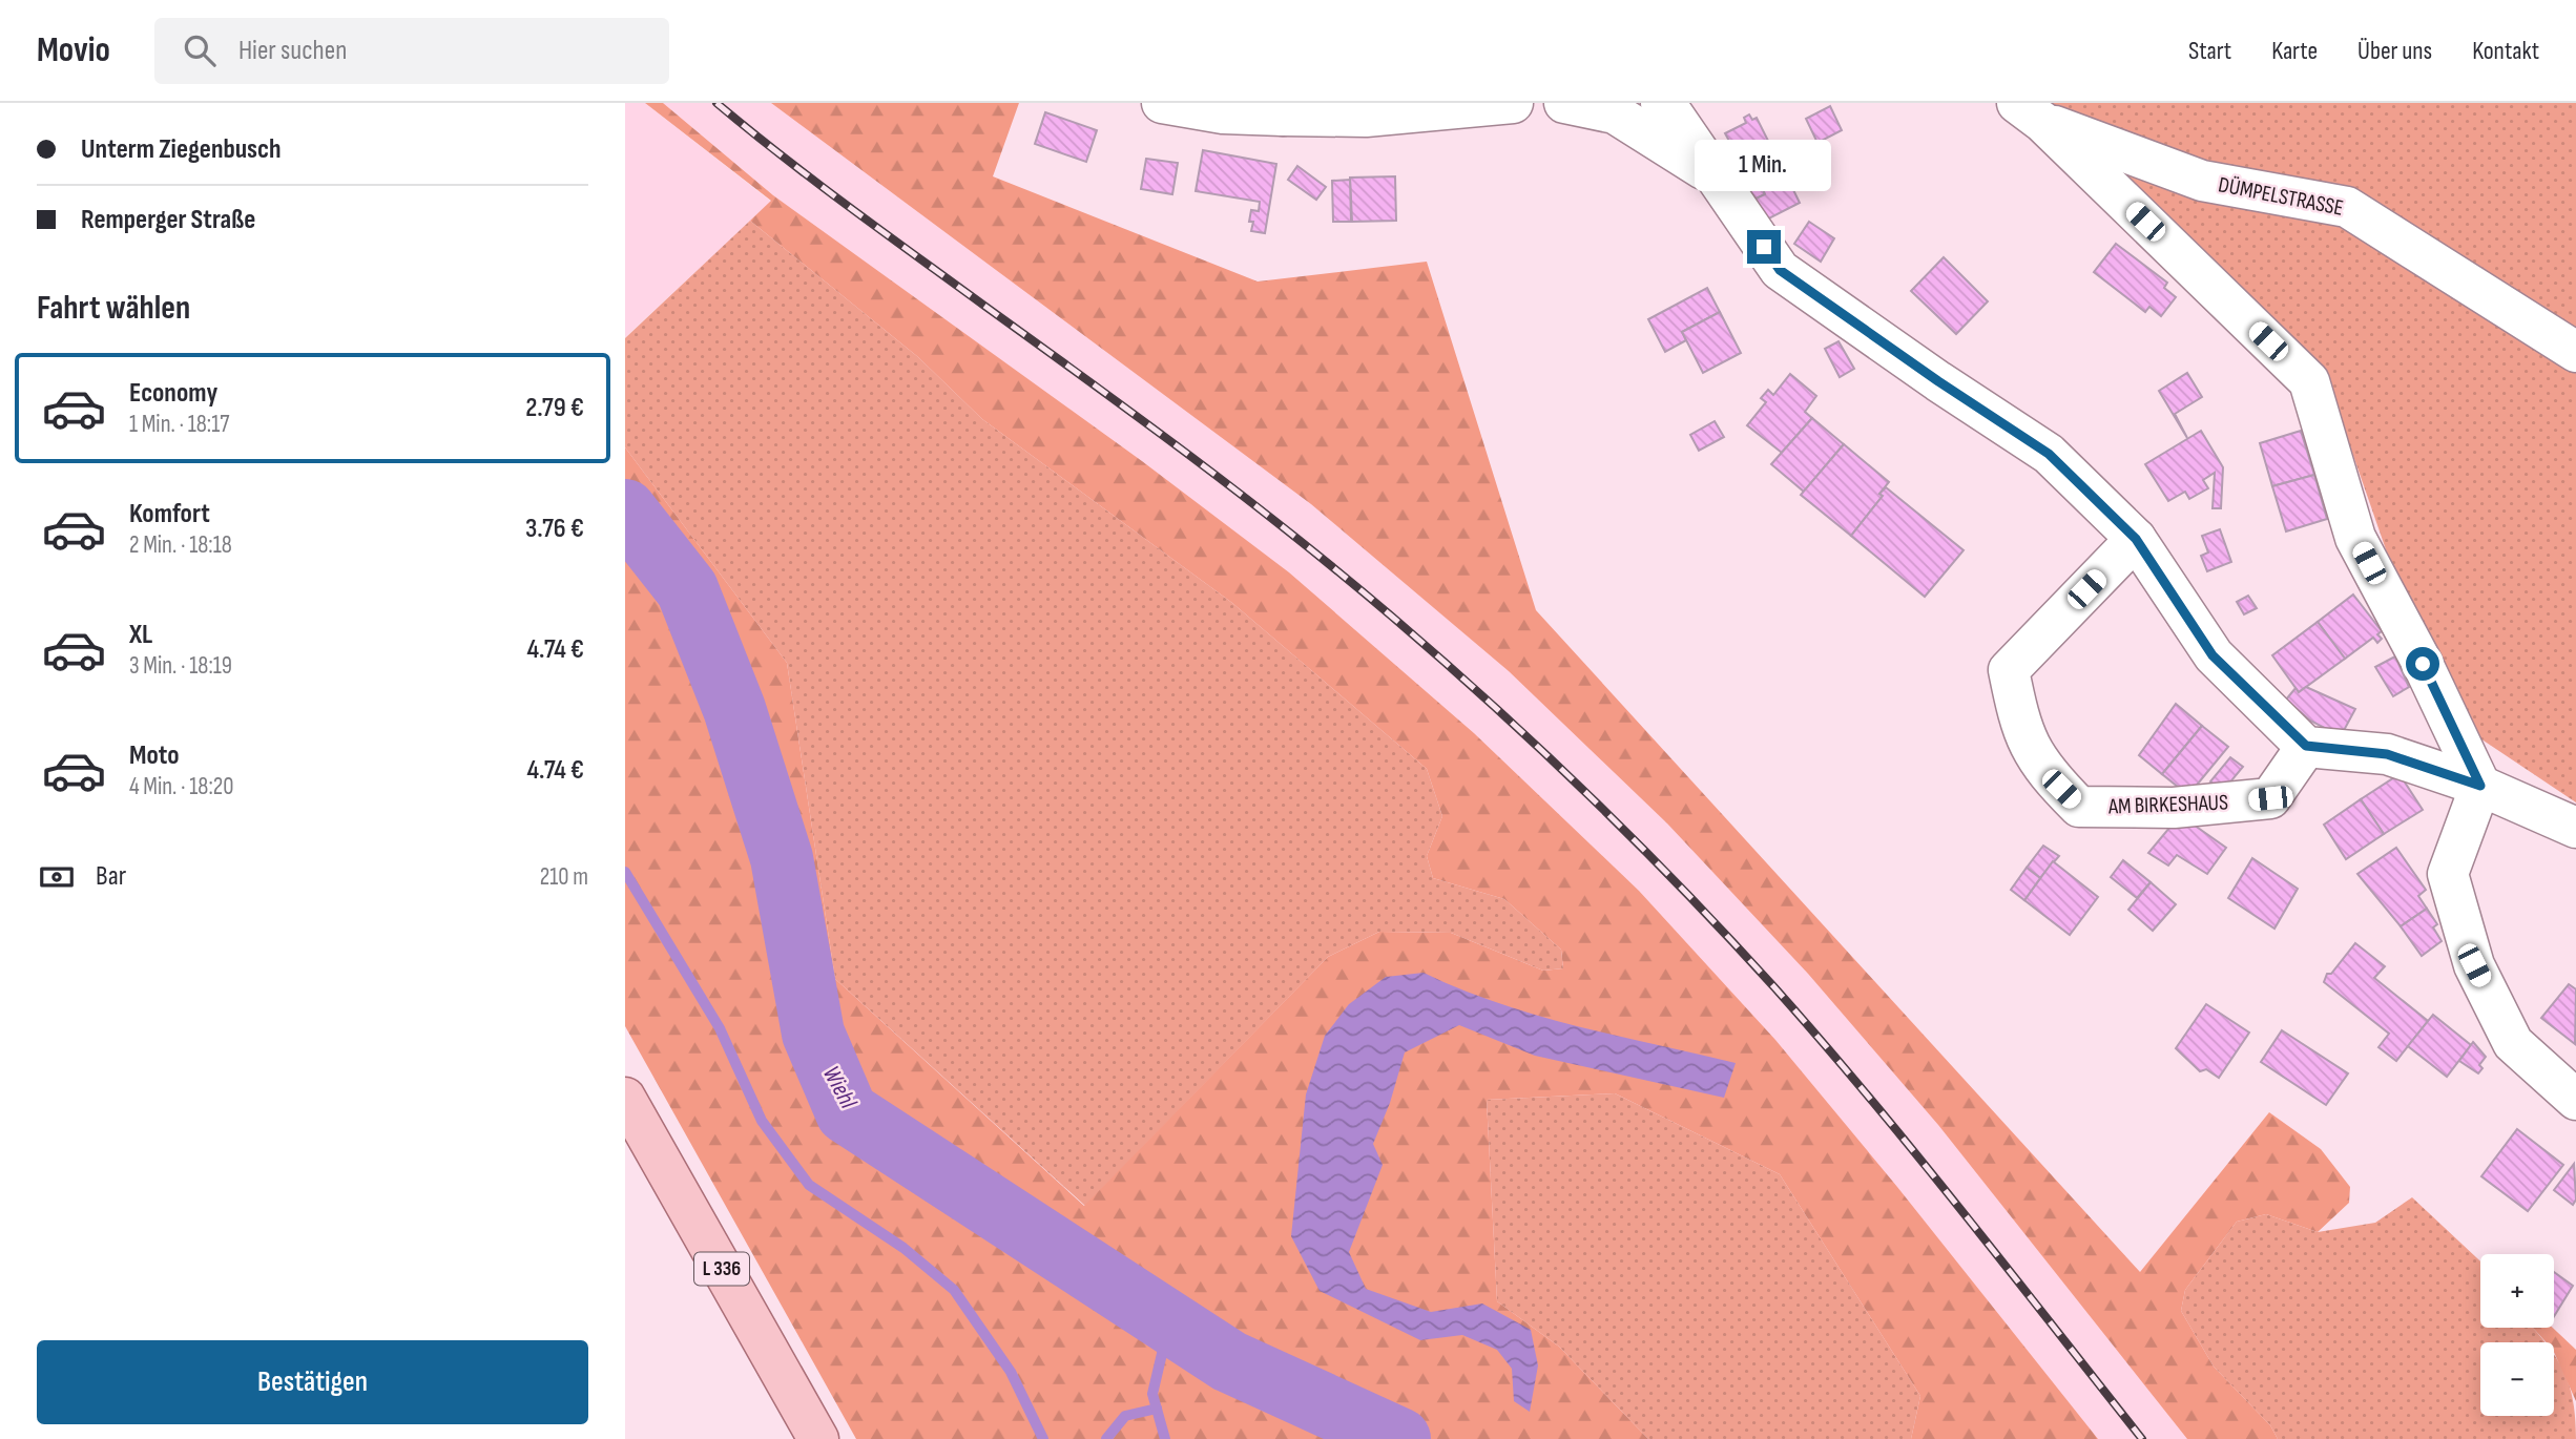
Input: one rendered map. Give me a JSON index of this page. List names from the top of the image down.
{
  "streets": {
    "main road": ["L 336"],
    "street": ["DÜMPELSTRASSE", "AM BIRKESHAUS"]
  },
  "water": ["Wiehl"],
  "page": {
    "header": "Movio",
    "search": "Hier suchen",
    "nav": [
      "Start",
      "Karte",
      "Über uns",
      "Kontakt"
    ],
    "banner": ["Unterm Ziegenbusch", "Remperger Straße"],
    "bubble": "1 Min.",
    "heading": "Fahrt wählen",
    "list": [
      {
        "name": "Economy",
        "note": "1 Min. · 18:17",
        "value": "2.79 €"
      },
      {
        "name": "Komfort",
        "note": "2 Min. · 18:18",
        "value": "3.76 €"
      },
      {
        "name": "XL",
        "note": "3 Min. · 18:19",
        "value": "4.74 €"
      },
      {
        "name": "Moto",
        "note": "4 Min. · 18:20",
        "value": "4.74 €"
      }
    ],
    "pay": ["Bar", "210 m"],
    "map_buttons": ["+", "−"],
    "buttons": "Bestätigen"
  }
}
